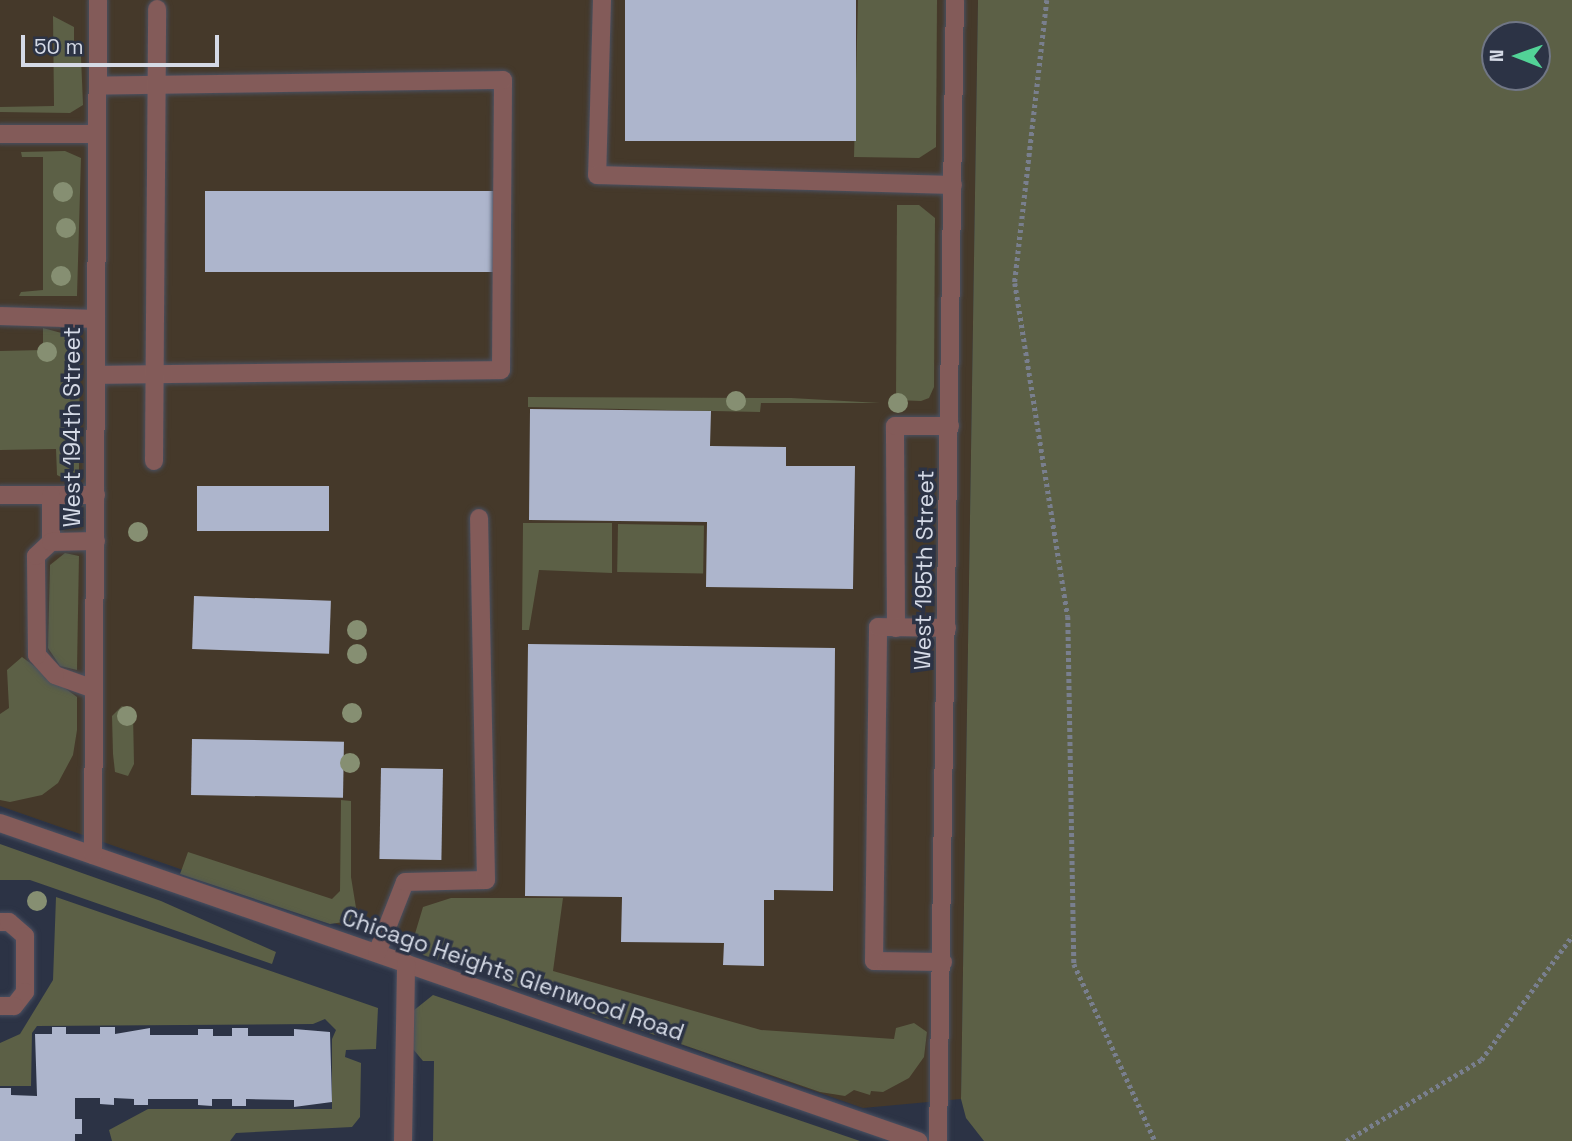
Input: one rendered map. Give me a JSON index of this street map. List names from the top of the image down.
{
  "streets": {
    "street": ["West 194th Street", "West 195th Street", "Chicago Heights Glenwood Road"]
  },
  "crossings": [
    ["West 194th Street", "Chicago Heights Glenwood Road"]
  ],
  "scale_bar": "50 m",
  "north": "left"
}
